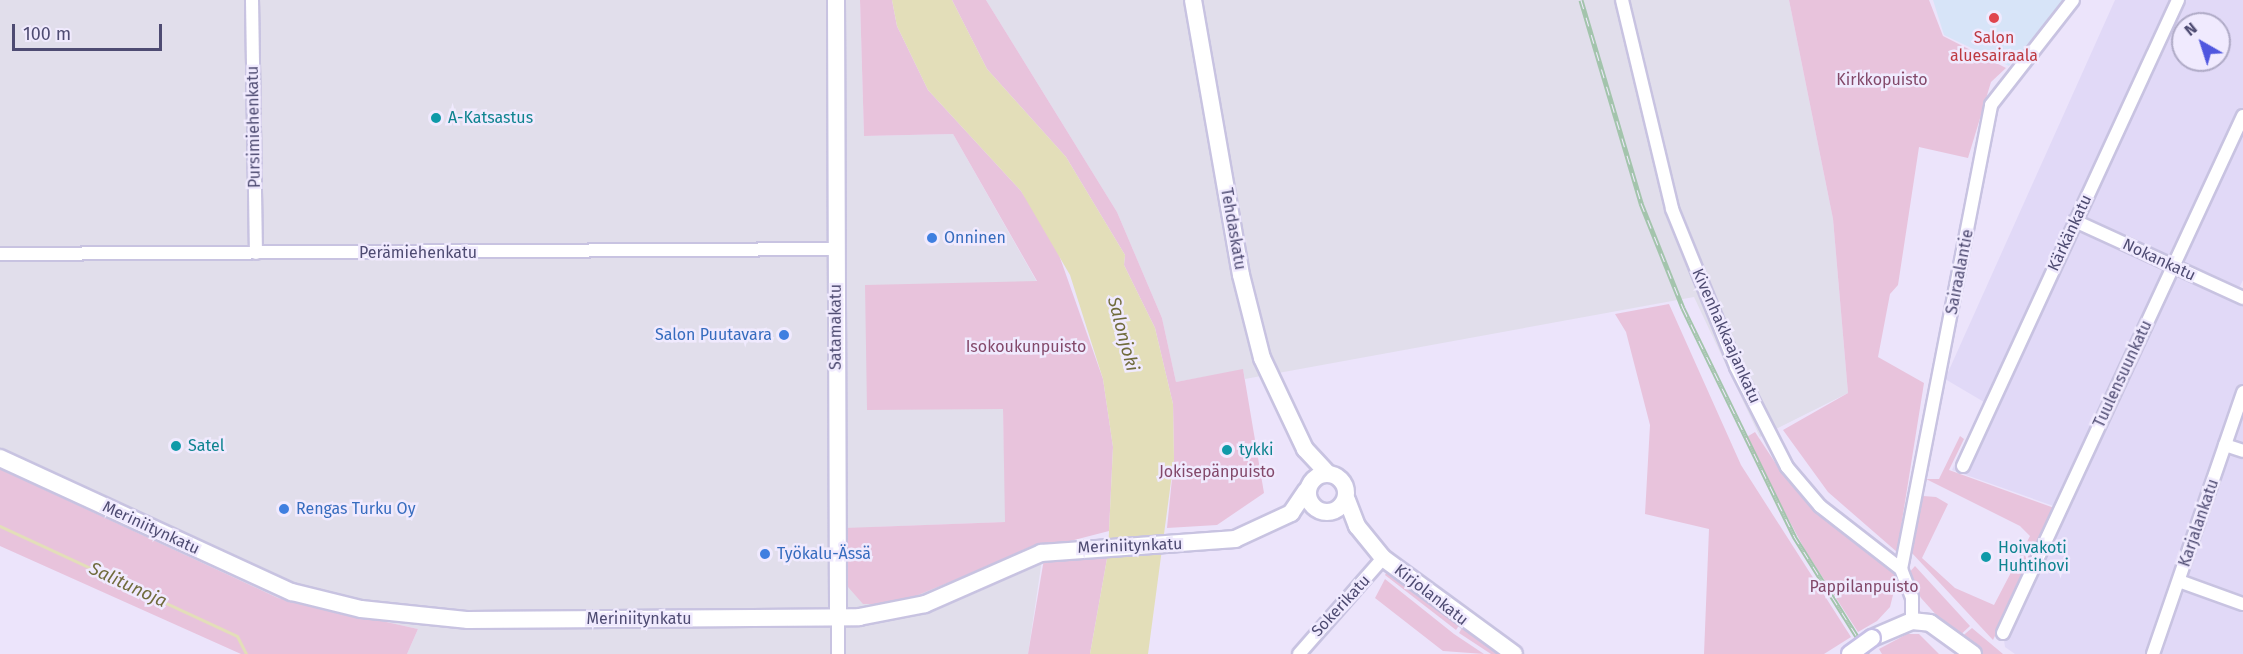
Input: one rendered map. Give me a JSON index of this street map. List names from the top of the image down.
{
  "streets": {
    "main road": [
      "Tehdaskatu",
      "Satamakatu",
      "Meriniitynkatu",
      "Kirjolankatu"
    ],
    "street": [
      "Pursimiehenkatu",
      "Kärkänkatu",
      "Perämiehenkatu",
      "Nokankatu",
      "Sairaalantie",
      "Kivenhakkaajankatu",
      "Tuulensuunkatu",
      "Karjalankatu",
      "Sokerikatu"
    ]
  },
  "crossings": [
    ["Pursimiehenkatu", "Perämiehenkatu"],
    ["Tehdaskatu", "Meriniitynkatu"],
    ["Tehdaskatu", "Kirjolankatu"],
    ["Kärkänkatu", "Nokankatu"],
    ["Perämiehenkatu", "Satamakatu"],
    ["Nokankatu", "Tuulensuunkatu"],
    ["Sairaalantie", "Kivenhakkaajankatu"],
    ["Satamakatu", "Meriniitynkatu"],
    ["Meriniitynkatu", "Kirjolankatu"],
    ["Kirjolankatu", "Sokerikatu"]
  ],
  "water": ["Salonjoki", "Salitunoja"],
  "parks": [
    "Kirkkopuisto",
    "Isokoukunpuisto",
    "Jokisepänpuisto",
    "Pappilanpuisto"
  ],
  "places": [
    "Salon aluesairaala",
    "A-Katsastus",
    "Onninen",
    "Salon Puutavara",
    "Satel",
    "tykki",
    "Rengas Turku Oy",
    "Työkalu-Ässä",
    "Hoivakoti Huhtihovi"
  ],
  "scale_bar": "100 m",
  "north": "top left"
}
